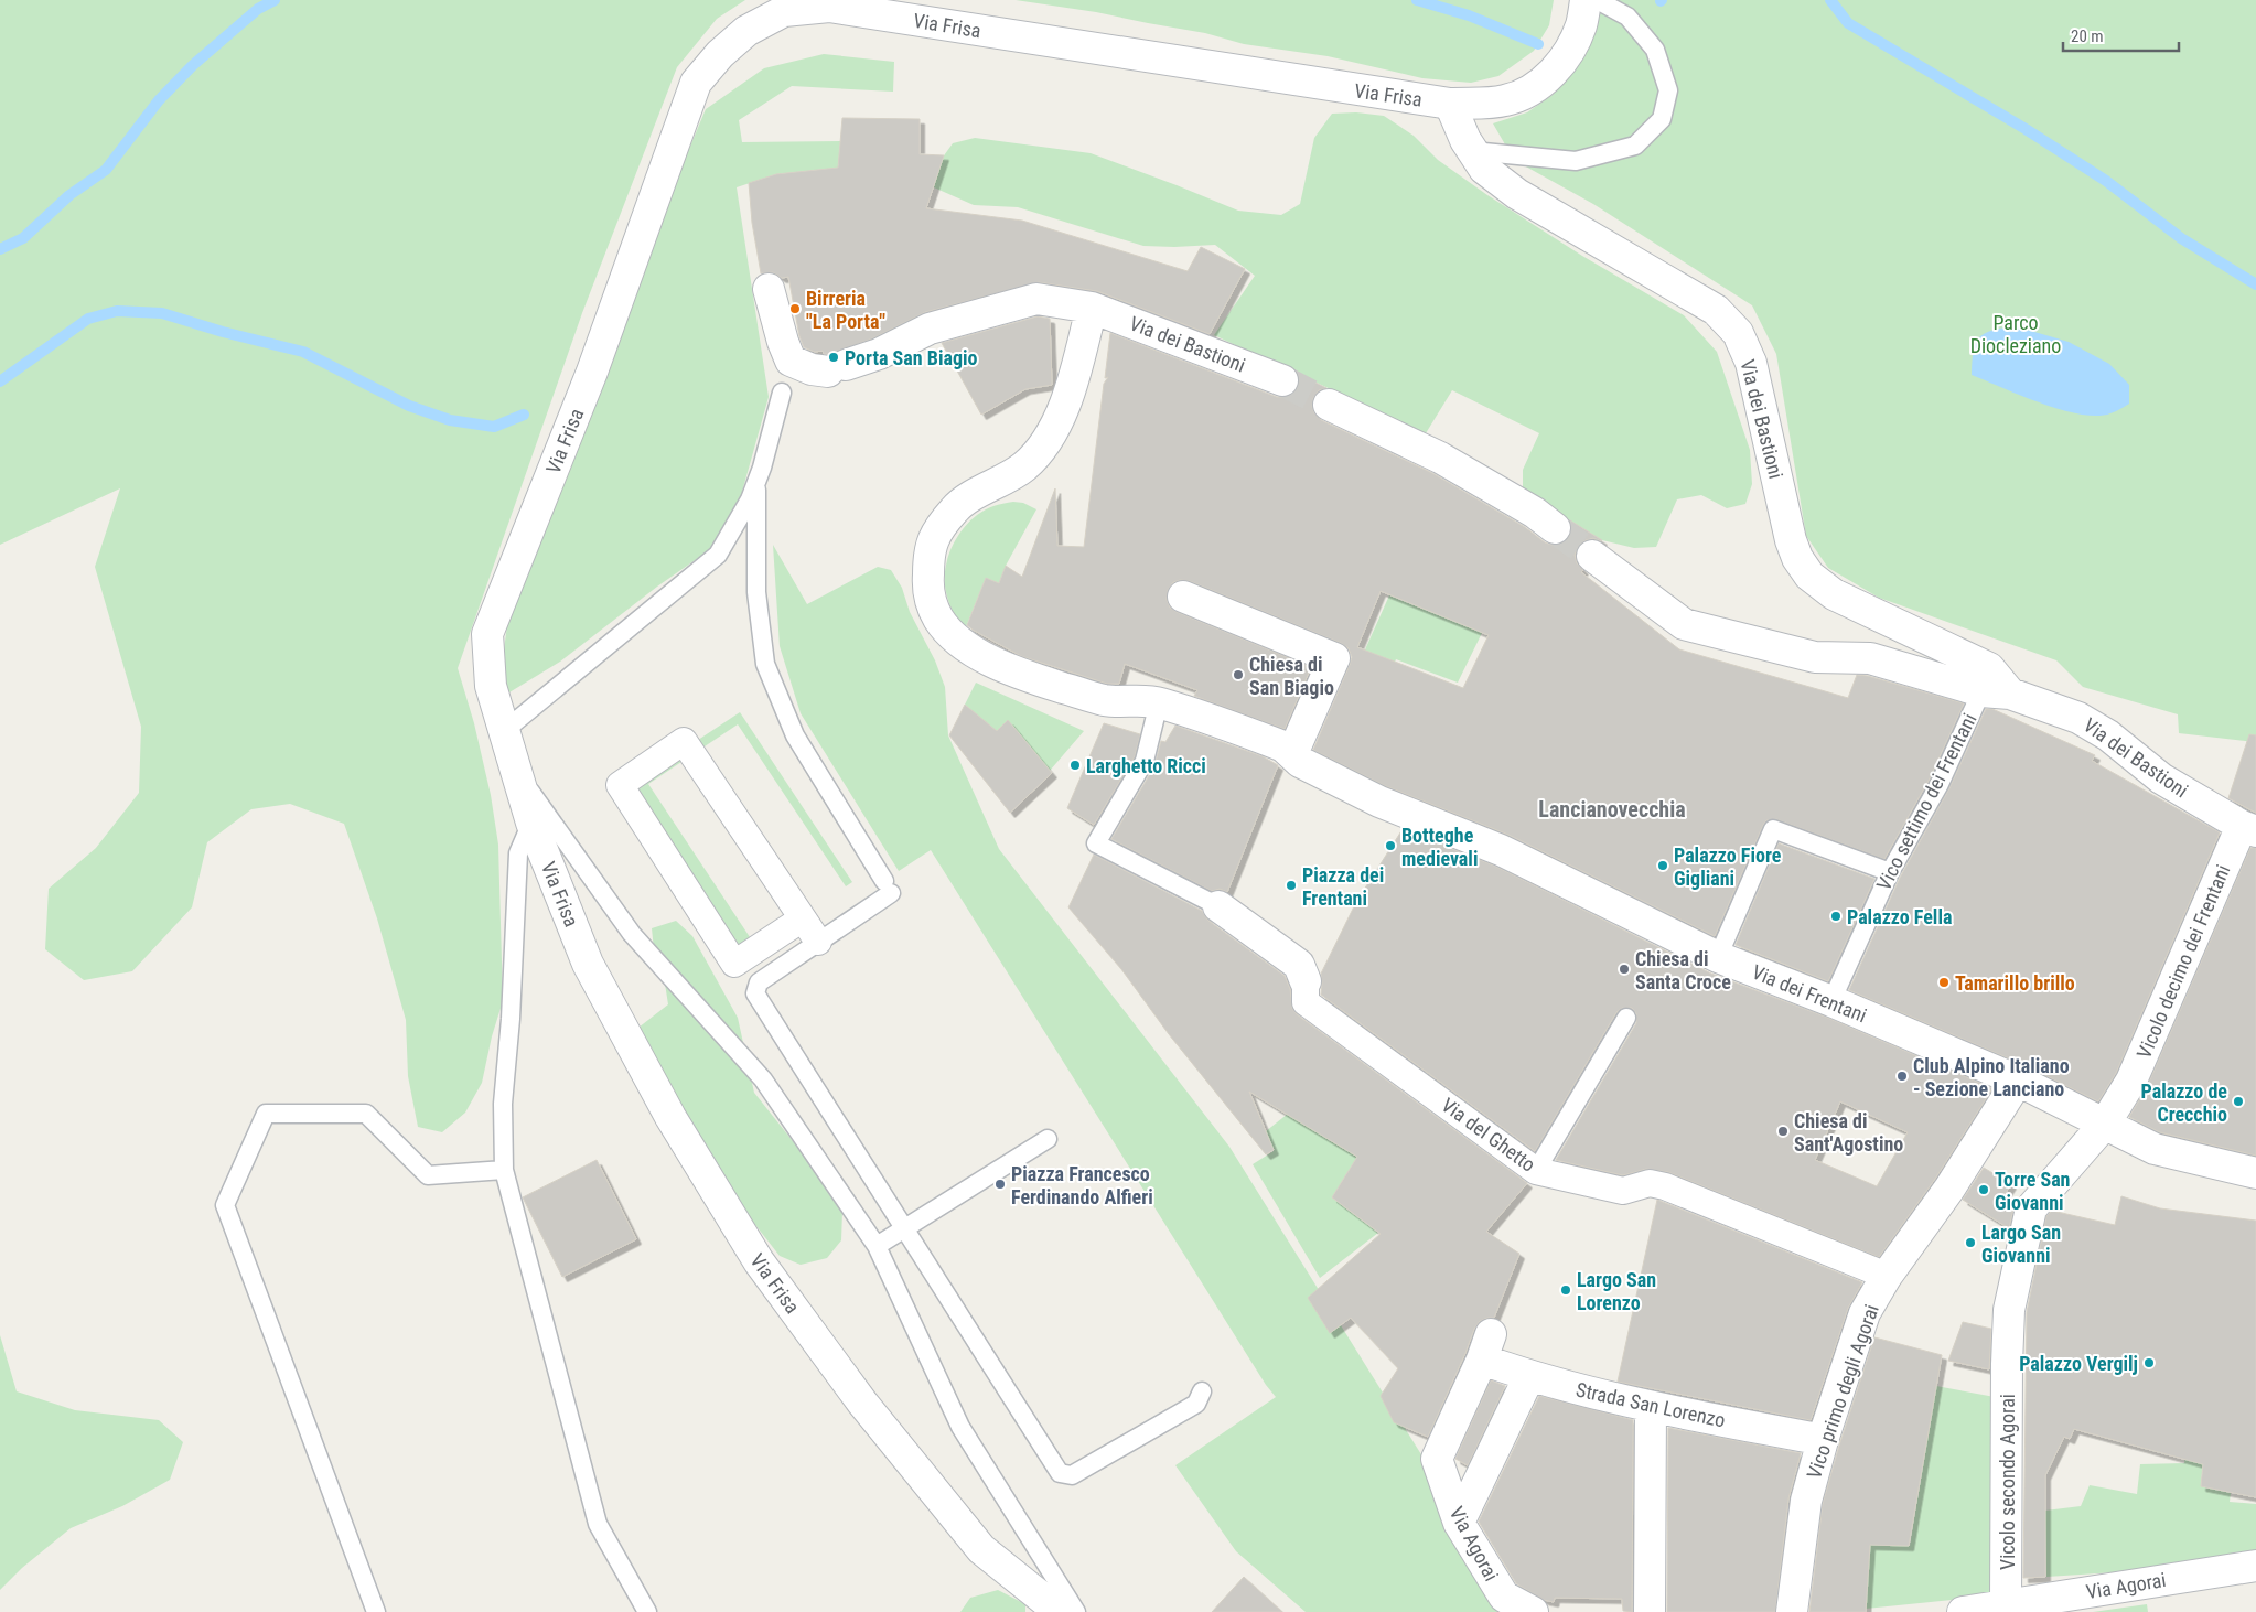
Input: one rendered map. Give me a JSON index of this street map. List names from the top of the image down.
{
  "streets": {
    "street": [
      "Via Frisa",
      "Via dei Bastioni",
      "Vicolo decimo dei Frentani",
      "Via dei Frentani",
      "Via del Ghetto",
      "Vico primo degli Agorai",
      "Strada San Lorenzo",
      "Vicolo secondo Agorai",
      "Via Agorai"
    ],
    "lane": ["Vico settimo dei Frentani"]
  },
  "crossings": [
    ["Via Frisa", "Via dei Bastioni"],
    ["Via dei Bastioni", "Vico settimo dei Frentani"],
    ["Via dei Bastioni", "Vicolo decimo dei Frentani"],
    ["Vico settimo dei Frentani", "Via dei Frentani"],
    ["Vicolo decimo dei Frentani", "Via dei Frentani"],
    ["Vicolo decimo dei Frentani", "Vicolo secondo Agorai"],
    ["Via dei Frentani", "Vico primo degli Agorai"],
    ["Via dei Frentani", "Vicolo secondo Agorai"],
    ["Via del Ghetto", "Vico primo degli Agorai"],
    ["Vico primo degli Agorai", "Strada San Lorenzo"],
    ["Strada San Lorenzo", "Via Agorai"],
    ["Vicolo secondo Agorai", "Via Agorai"]
  ],
  "districts": ["Lancianovecchia"],
  "parks": ["Parco Diocleziano"],
  "places": [
    "Birreria \"La Porta\"",
    "Porta San Biagio",
    "Chiesa di San Biagio",
    "Larghetto Ricci",
    "Botteghe medievali",
    "Palazzo Fiore Gigliani",
    "Piazza dei Frentani",
    "Palazzo Fella",
    "Chiesa di Santa Croce",
    "Tamarillo brillo",
    "Club Alpino Italiano - Sezione Lanciano",
    "Palazzo de Crecchio",
    "Chiesa di Sant'Agostino",
    "Piazza Francesco Ferdinando Alfieri",
    "Torre San Giovanni",
    "Largo San Giovanni",
    "Largo San Lorenzo",
    "Palazzo Vergilj"
  ],
  "scale_bar": "20 m"
}
